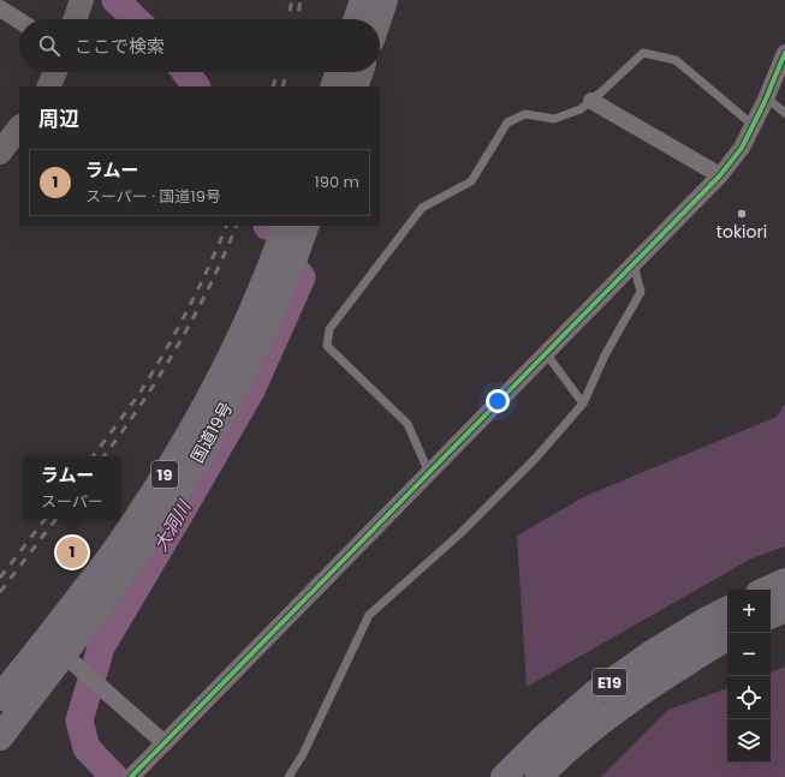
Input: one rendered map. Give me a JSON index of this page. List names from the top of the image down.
{
  "streets": {
    "highway": ["国道19号", "19", "E19"]
  },
  "water": ["大洞川"],
  "places": ["tokiori"],
  "page": {
    "search": "ここで検索",
    "heading": "周辺",
    "list": [
      {
        "mark": "1",
        "name": "ラムー",
        "note": "スーパー · 国道19号",
        "value": "190 m"
      }
    ],
    "popup": ["ラムー", "スーパー"],
    "pins": "1",
    "map_buttons": ["+", "−"]
  }
}
